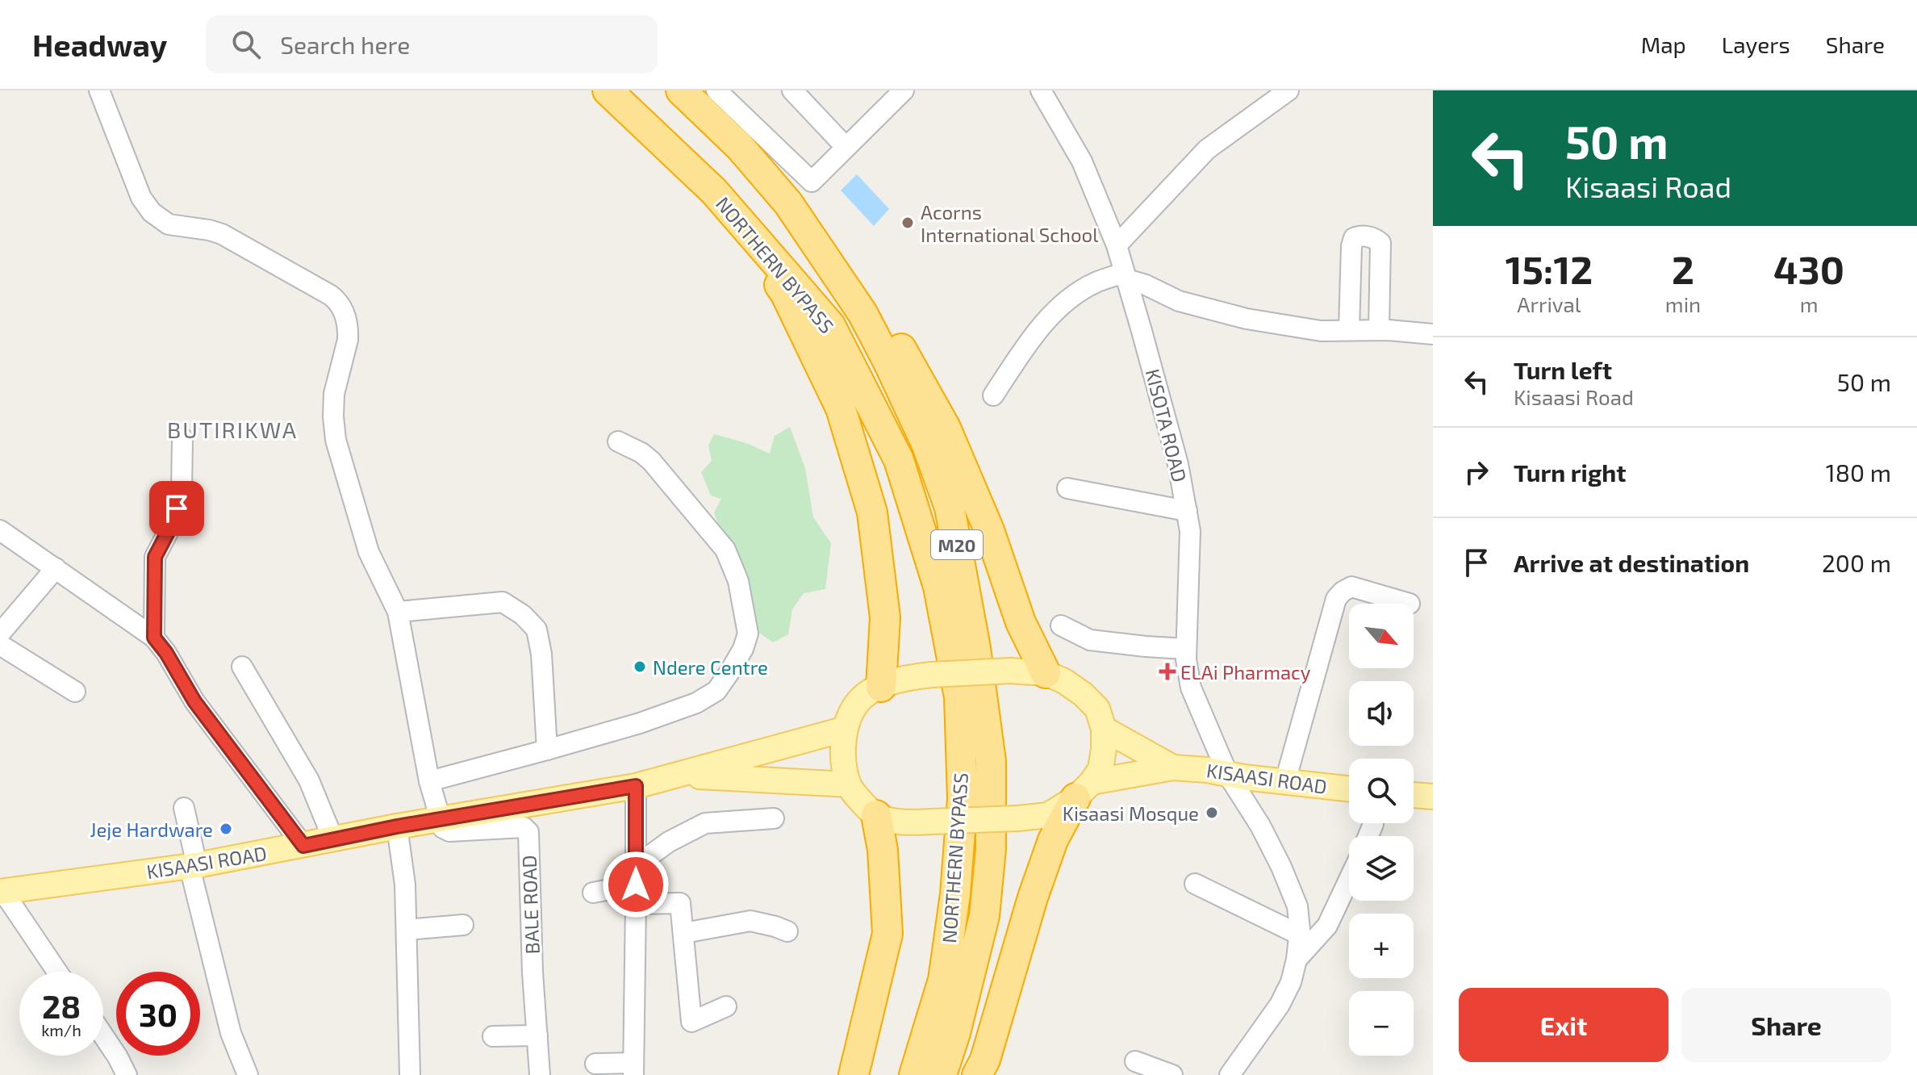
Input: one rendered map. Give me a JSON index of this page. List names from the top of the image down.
{
  "streets": {
    "highway": ["NORTHERN BYPASS", "M20"],
    "main road": ["KISAASI ROAD"],
    "street": ["KISOTA ROAD", "BALE ROAD"]
  },
  "crossings": [
    ["KISOTA ROAD", "KISAASI ROAD"],
    ["KISAASI ROAD", "BALE ROAD"]
  ],
  "districts": ["BUTIRIKWA"],
  "places": {
    "other": [
      "Acorns International School",
      "Ndere Centre",
      "Kisaasi Mosque",
      "Jeje Hardware"
    ],
    "health": ["ELAi Pharmacy"]
  },
  "north": "bottom right",
  "page": {
    "header": "Headway",
    "search": "Search here",
    "nav": ["Map", "Layers", "Share"],
    "turn": ["50 m", "Kisaasi Road"],
    "eta": [
      "15:12",
      "Arrival",
      "2",
      "min",
      "430",
      "m"
    ],
    "list": [
      {
        "name": "Turn left",
        "note": "Kisaasi Road",
        "value": "50 m"
      },
      {
        "name": "Turn right",
        "value": "180 m"
      },
      {
        "name": "Arrive at destination",
        "value": "200 m"
      }
    ],
    "map_buttons": ["+", "−"],
    "speed": "28 km/h",
    "limit": "30",
    "buttons": ["Exit", "Share"]
  }
}
